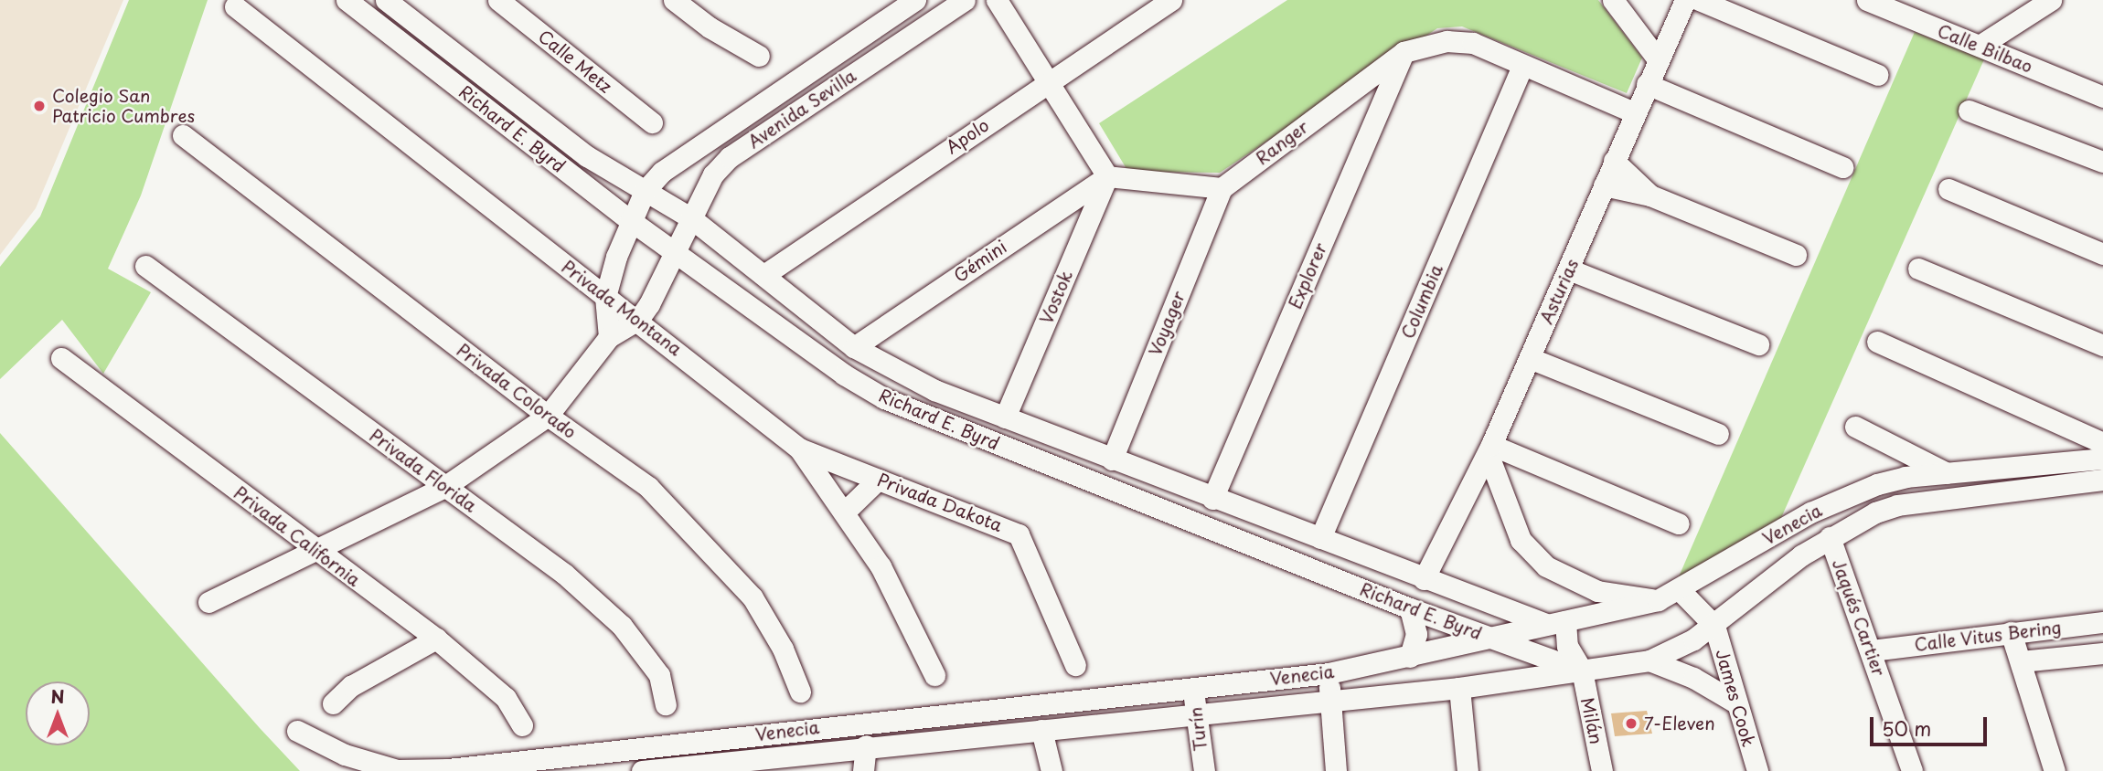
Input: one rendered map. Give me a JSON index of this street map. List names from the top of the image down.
{
  "streets": {
    "street": [
      "Calle Bilbao",
      "Calle Metz",
      "Avenida Sevilla",
      "Richard E. Byrd",
      "Apolo",
      "Ranger",
      "Gémini",
      "Explorer",
      "Asturias",
      "Vostok",
      "Columbia",
      "Privada Montana",
      "Voyager",
      "Privada Colorado",
      "Privada Florida",
      "Privada Dakota",
      "Venecia",
      "Privada California",
      "Jaqués Cartier",
      "Calle Vitus Bering",
      "James Cook",
      "Milán",
      "Turín"
    ]
  },
  "crossings": [
    ["Avenida Sevilla", "Richard E. Byrd"],
    ["Avenida Sevilla", "Privada Montana"],
    ["Richard E. Byrd", "Apolo"],
    ["Richard E. Byrd", "Gémini"],
    ["Richard E. Byrd", "Explorer"],
    ["Richard E. Byrd", "Asturias"],
    ["Richard E. Byrd", "Vostok"],
    ["Richard E. Byrd", "Columbia"],
    ["Richard E. Byrd", "Voyager"],
    ["Richard E. Byrd", "Venecia"],
    ["Richard E. Byrd", "Milán"],
    ["Ranger", "Explorer"],
    ["Ranger", "Asturias"],
    ["Ranger", "Columbia"],
    ["Ranger", "Voyager"],
    ["Gémini", "Vostok"],
    ["Privada Montana", "Privada Dakota"],
    ["Venecia", "Jaqués Cartier"],
    ["Venecia", "James Cook"],
    ["Venecia", "Milán"],
    ["Venecia", "Turín"],
    ["Jaqués Cartier", "Calle Vitus Bering"]
  ],
  "places": ["Colegio San Patricio Cumbres", "7-Eleven"],
  "scale_bar": "50 m",
  "north": "top"
}
